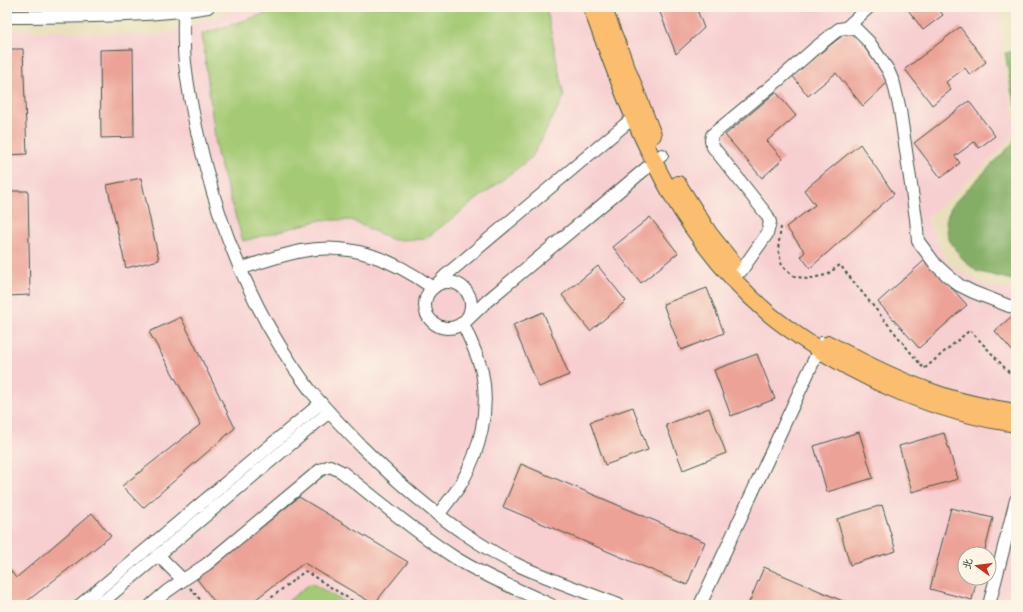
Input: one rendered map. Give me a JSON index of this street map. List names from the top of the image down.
{
  "north": "left"
}
